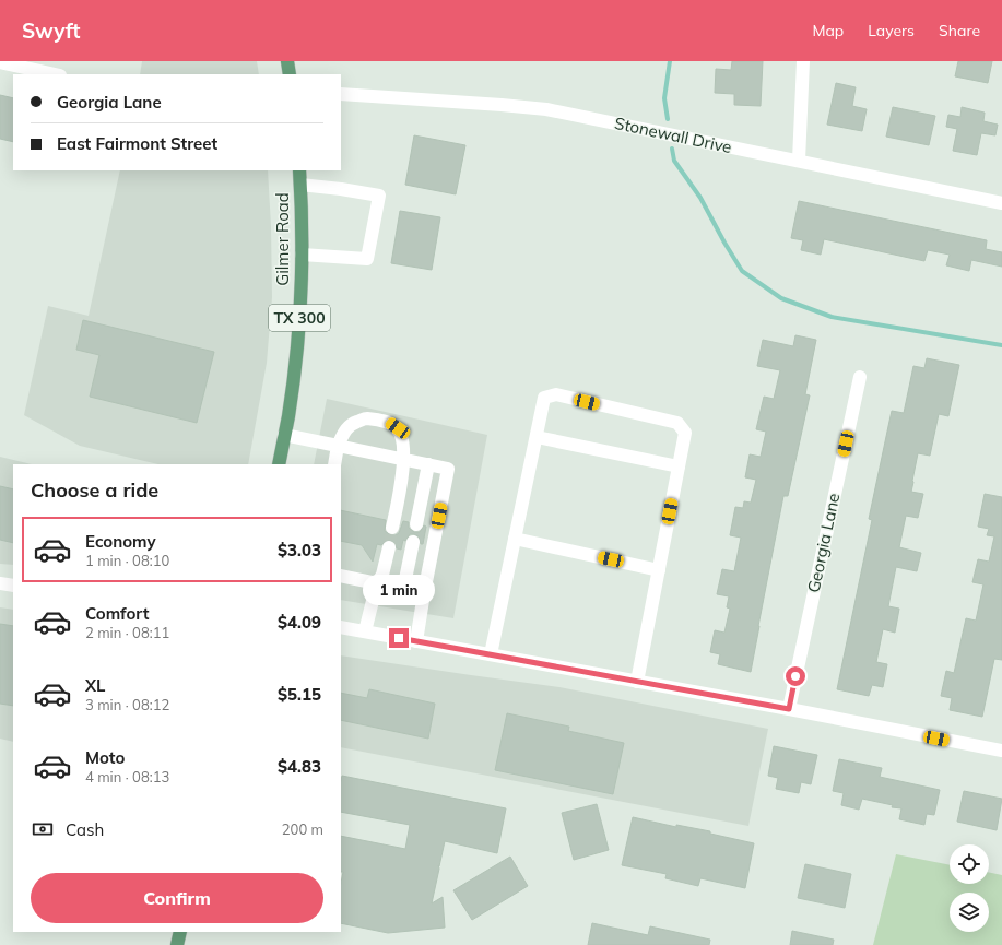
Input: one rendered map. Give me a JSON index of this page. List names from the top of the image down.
{
  "streets": {
    "main road": ["Gilmer Road", "TX 300"],
    "street": ["Stonewall Drive", "Georgia Lane"]
  },
  "page": {
    "header": "Swyft",
    "nav": ["Map", "Layers", "Share"],
    "banner": ["Georgia Lane", "East Fairmont Street"],
    "heading": "Choose a ride",
    "list": [
      {
        "name": "Economy",
        "note": "1 min · 08:10",
        "value": "$3.03"
      },
      {
        "name": "Comfort",
        "note": "2 min · 08:11",
        "value": "$4.09"
      },
      {
        "name": "XL",
        "note": "3 min · 08:12",
        "value": "$5.15"
      },
      {
        "name": "Moto",
        "note": "4 min · 08:13",
        "value": "$4.83"
      }
    ],
    "bubble": "1 min",
    "pay": ["Cash", "200 m"],
    "buttons": "Confirm"
  }
}
